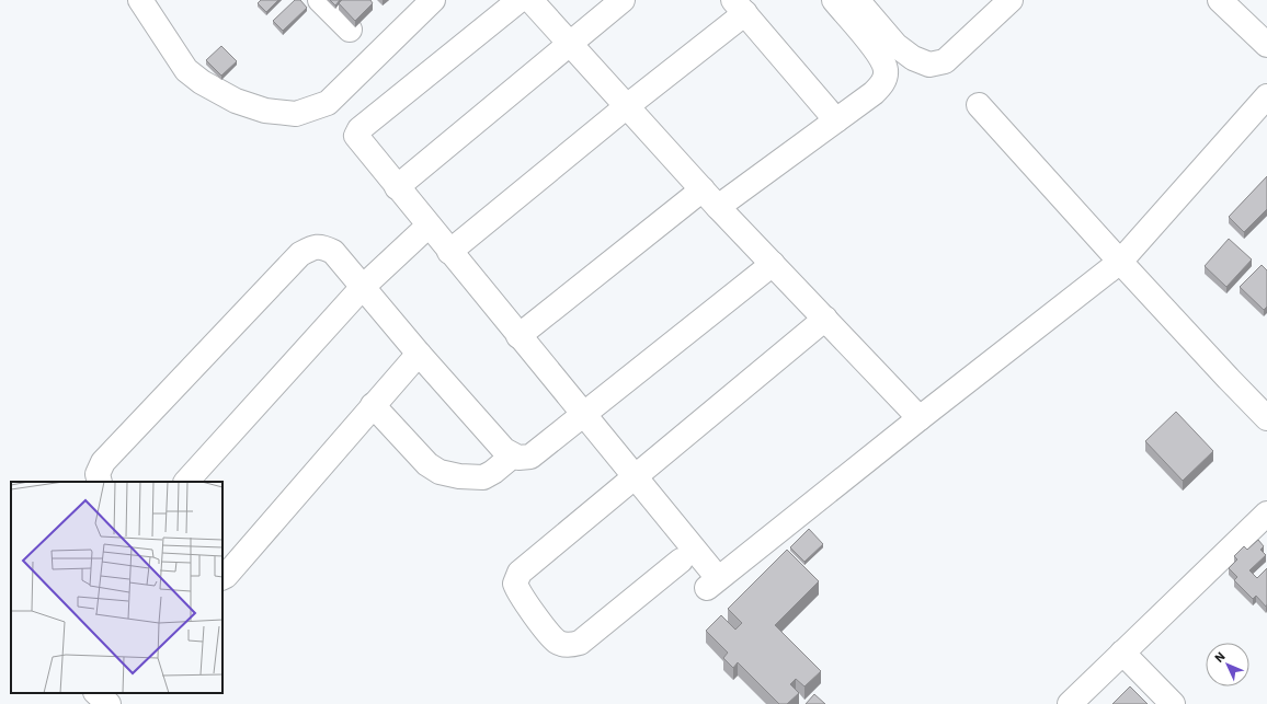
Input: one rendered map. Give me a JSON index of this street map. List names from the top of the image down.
{
  "north": "top left"
}
